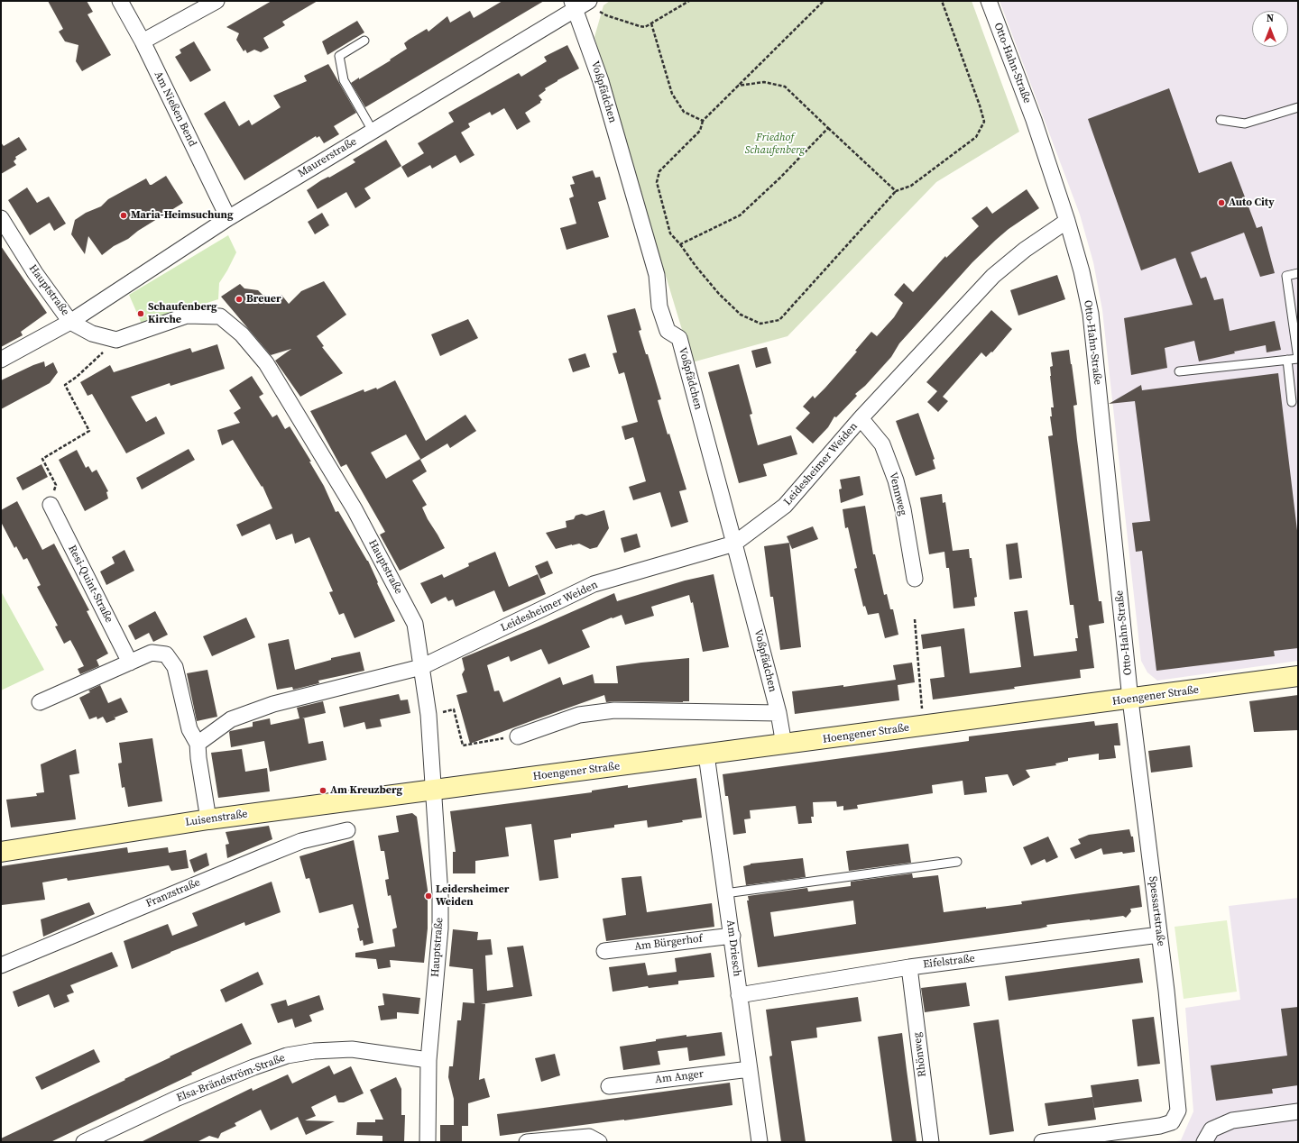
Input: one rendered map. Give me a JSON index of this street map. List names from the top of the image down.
{
  "streets": {
    "main road": ["Hoengener Straße", "Luisenstraße"],
    "street": [
      "Otto-Hahn-Straße",
      "Voßpfädchen",
      "Am Nießen Bend",
      "Maurerstraße",
      "Hauptstraße",
      "Leidesheimer Weiden",
      "Vennweg",
      "Resi-Quint-Straße",
      "Franzstraße",
      "Spessartstraße",
      "Am Bürgerhof",
      "Am Driesch",
      "Eifelstraße",
      "Rhönweg",
      "Am Anger",
      "Elsa-Brändström-Straße"
    ]
  },
  "crossings": [
    ["Otto-Hahn-Straße", "Leidesheimer Weiden"],
    ["Otto-Hahn-Straße", "Hoengener Straße"],
    ["Otto-Hahn-Straße", "Spessartstraße"],
    ["Voßpfädchen", "Maurerstraße"],
    ["Voßpfädchen", "Leidesheimer Weiden"],
    ["Voßpfädchen", "Hoengener Straße"],
    ["Am Nießen Bend", "Maurerstraße"],
    ["Maurerstraße", "Hauptstraße"],
    ["Hauptstraße", "Leidesheimer Weiden"],
    ["Hauptstraße", "Hoengener Straße"],
    ["Hauptstraße", "Luisenstraße"],
    ["Hauptstraße", "Elsa-Brändström-Straße"],
    ["Leidesheimer Weiden", "Vennweg"],
    ["Hoengener Straße", "Luisenstraße"],
    ["Hoengener Straße", "Spessartstraße"],
    ["Hoengener Straße", "Am Driesch"],
    ["Spessartstraße", "Eifelstraße"],
    ["Am Bürgerhof", "Am Driesch"],
    ["Am Driesch", "Eifelstraße"],
    ["Am Driesch", "Am Anger"],
    ["Eifelstraße", "Rhönweg"]
  ],
  "parks": ["Friedhof Schaufenberg"],
  "places": [
    "Auto City",
    "Maria-Heimsuchung",
    "Breuer",
    "Schaufenberg Kirche",
    "Am Kreuzberg",
    "Leidersheimer Weiden"
  ],
  "north": "top"
}
